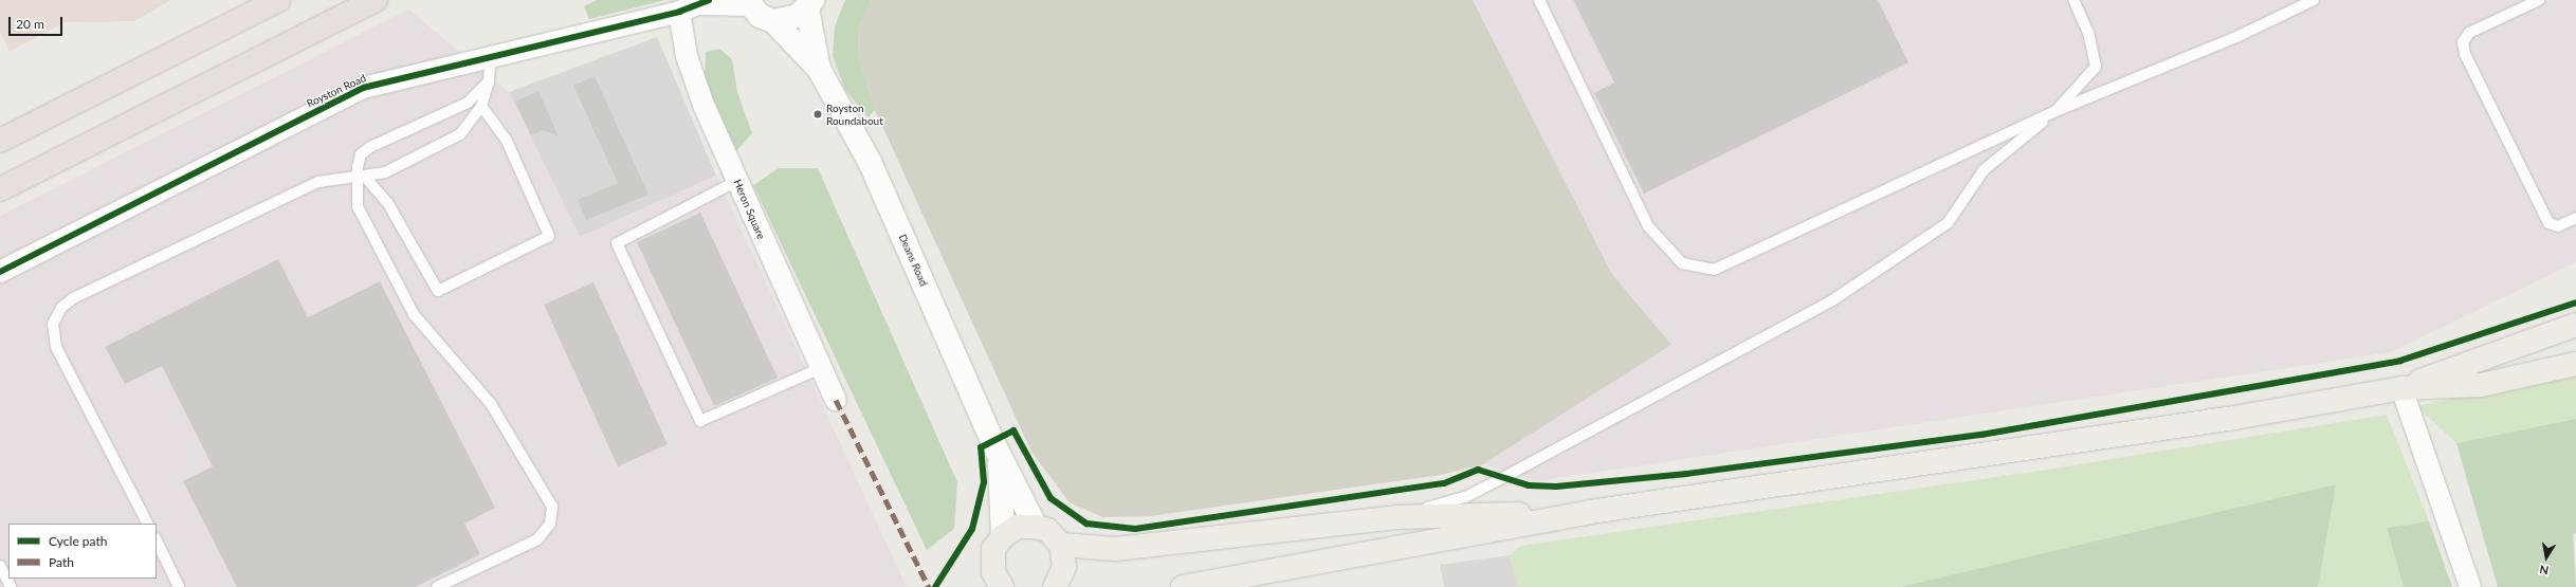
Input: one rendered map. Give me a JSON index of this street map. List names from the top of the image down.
{
  "streets": {
    "street": ["Royston Road", "Heron Square", "Deans Road"]
  },
  "crossings": [
    ["Royston Road", "Heron Square"],
    ["Royston Road", "Deans Road"]
  ],
  "places": ["Royston Roundabout"],
  "legend": ["Cycle path", "Path"],
  "scale_bar": "20 m",
  "north": "bottom"
}
